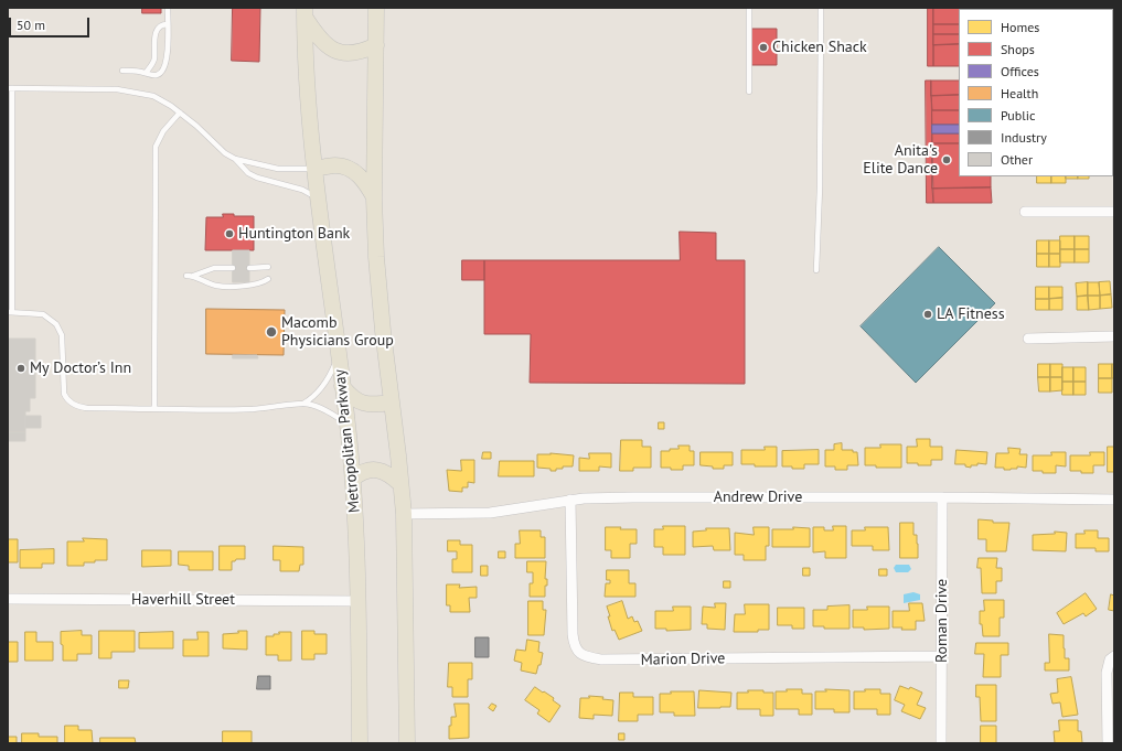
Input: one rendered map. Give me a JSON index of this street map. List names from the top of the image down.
{
  "streets": {
    "main road": ["Metropolitan Parkway"],
    "street": [
      "Andrew Drive",
      "Haverhill Street",
      "Roman Drive",
      "Marion Drive"
    ]
  },
  "crossings": [
    ["Metropolitan Parkway", "Haverhill Street"],
    ["Andrew Drive", "Roman Drive"],
    ["Andrew Drive", "Marion Drive"],
    ["Roman Drive", "Marion Drive"]
  ],
  "places": [
    "Chicken Shack",
    "Anita's Elite Dance",
    "Huntington Bank",
    "LA Fitness",
    "Macomb Physicians Group",
    "My Doctor’s Inn"
  ],
  "legend": [
    "Homes",
    "Shops",
    "Offices",
    "Health",
    "Public",
    "Industry",
    "Other"
  ],
  "scale_bar": "50 m"
}
